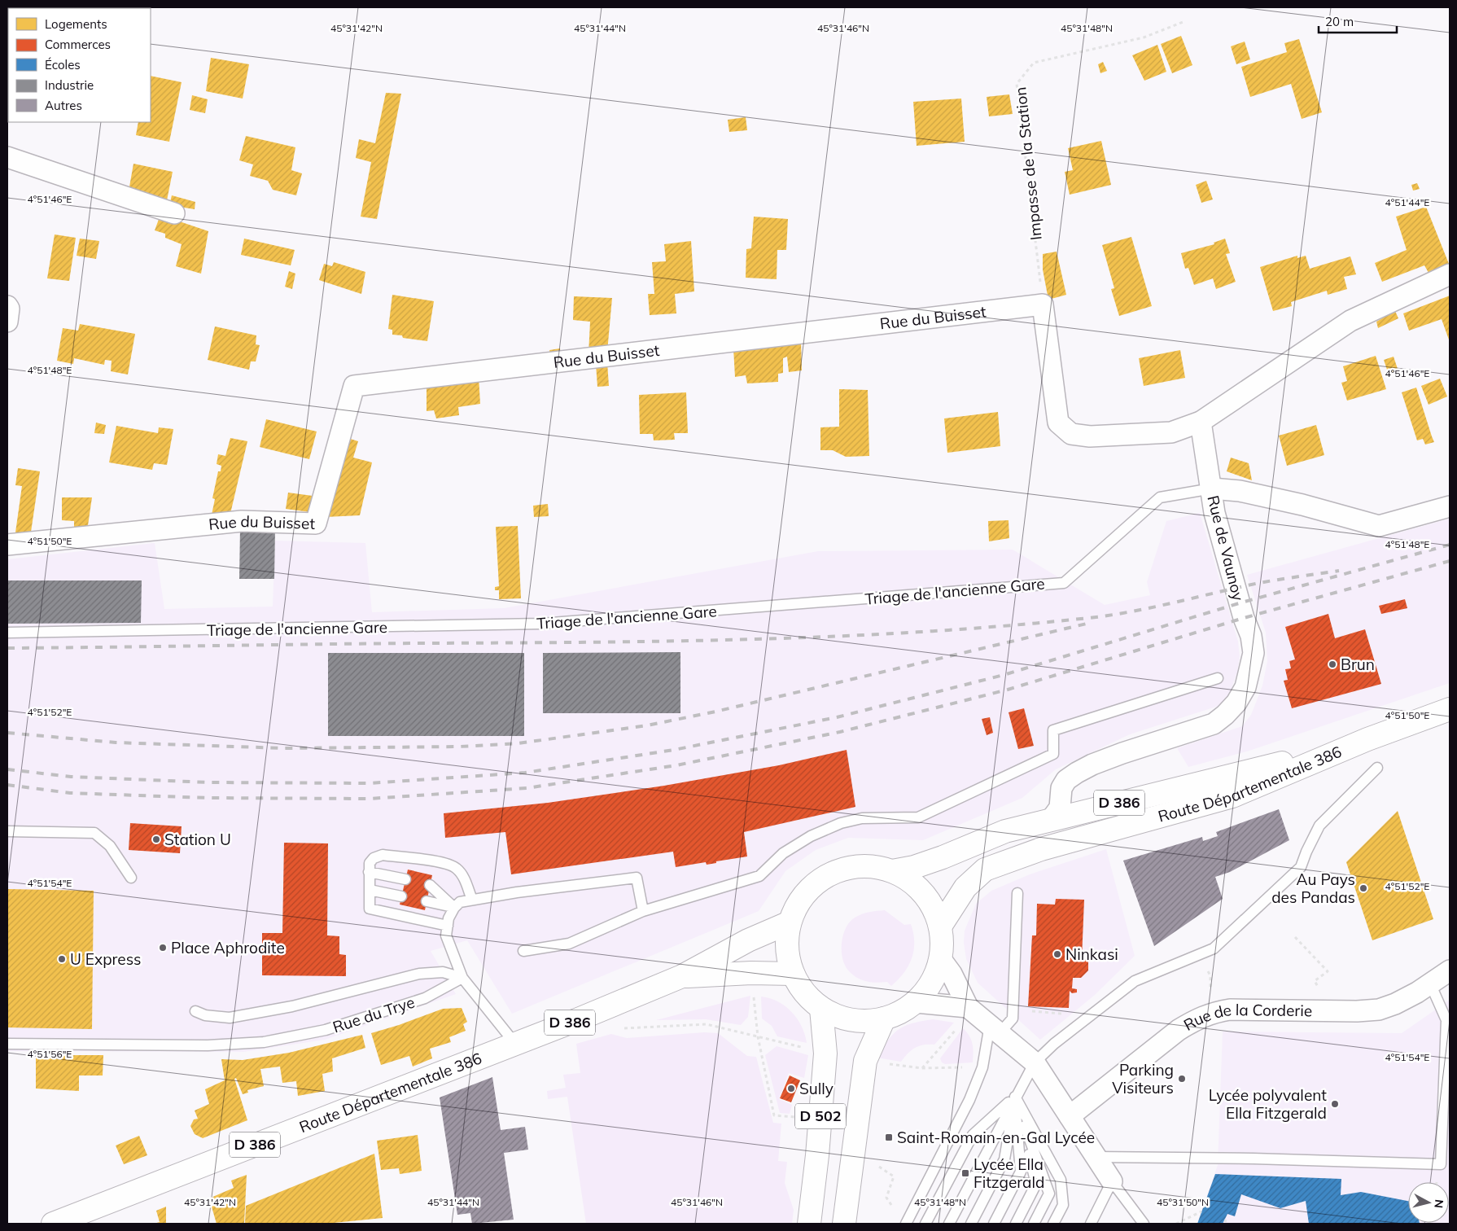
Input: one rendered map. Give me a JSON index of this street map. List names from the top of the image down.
{
  "streets": {
    "main road": ["Route Départementale 386", "D 386", "D 502"],
    "street": ["Rue du Buisset", "Rue de Vaunoy", "Rue de la Corderie"],
    "lane": ["Triage de l'ancienne Gare", "Rue du Trye"],
    "path": ["Impasse de la Station"]
  },
  "crossings": [
    ["Impasse de la Station", "Rue du Buisset"],
    ["Rue de Vaunoy", "Triage de l'ancienne Gare"],
    ["Rue de Vaunoy", "Route Départementale 386"],
    ["Rue de Vaunoy", "D 386"],
    ["Route Départementale 386", "D 386"]
  ],
  "places": {
    "other": [
      "Brun",
      "Station U",
      "Au Pays des Pandas",
      "Place Aphrodite",
      "Ninkasi",
      "U Express",
      "Parking Visiteurs",
      "Sully",
      "Lycée polyvalent Ella Fitzgerald"
    ],
    "transit": ["Saint-Romain-en-Gal Lycée", "Lycée Ella Fitzgerald"]
  },
  "legend": [
    "Logements",
    "Commerces",
    "Écoles",
    "Industrie",
    "Autres"
  ],
  "scale_bar": "20 m",
  "north": "right",
  "coordinates": [
    "45°31'42\"N",
    "45°31'44\"N",
    "45°31'46\"N",
    "45°31'48\"N",
    "4°51'46\"E",
    "4°51'44\"E",
    "4°51'48\"E",
    "4°51'50\"E",
    "4°51'52\"E",
    "4°51'54\"E",
    "4°51'56\"E",
    "45°31'50\"N"
  ]
}
